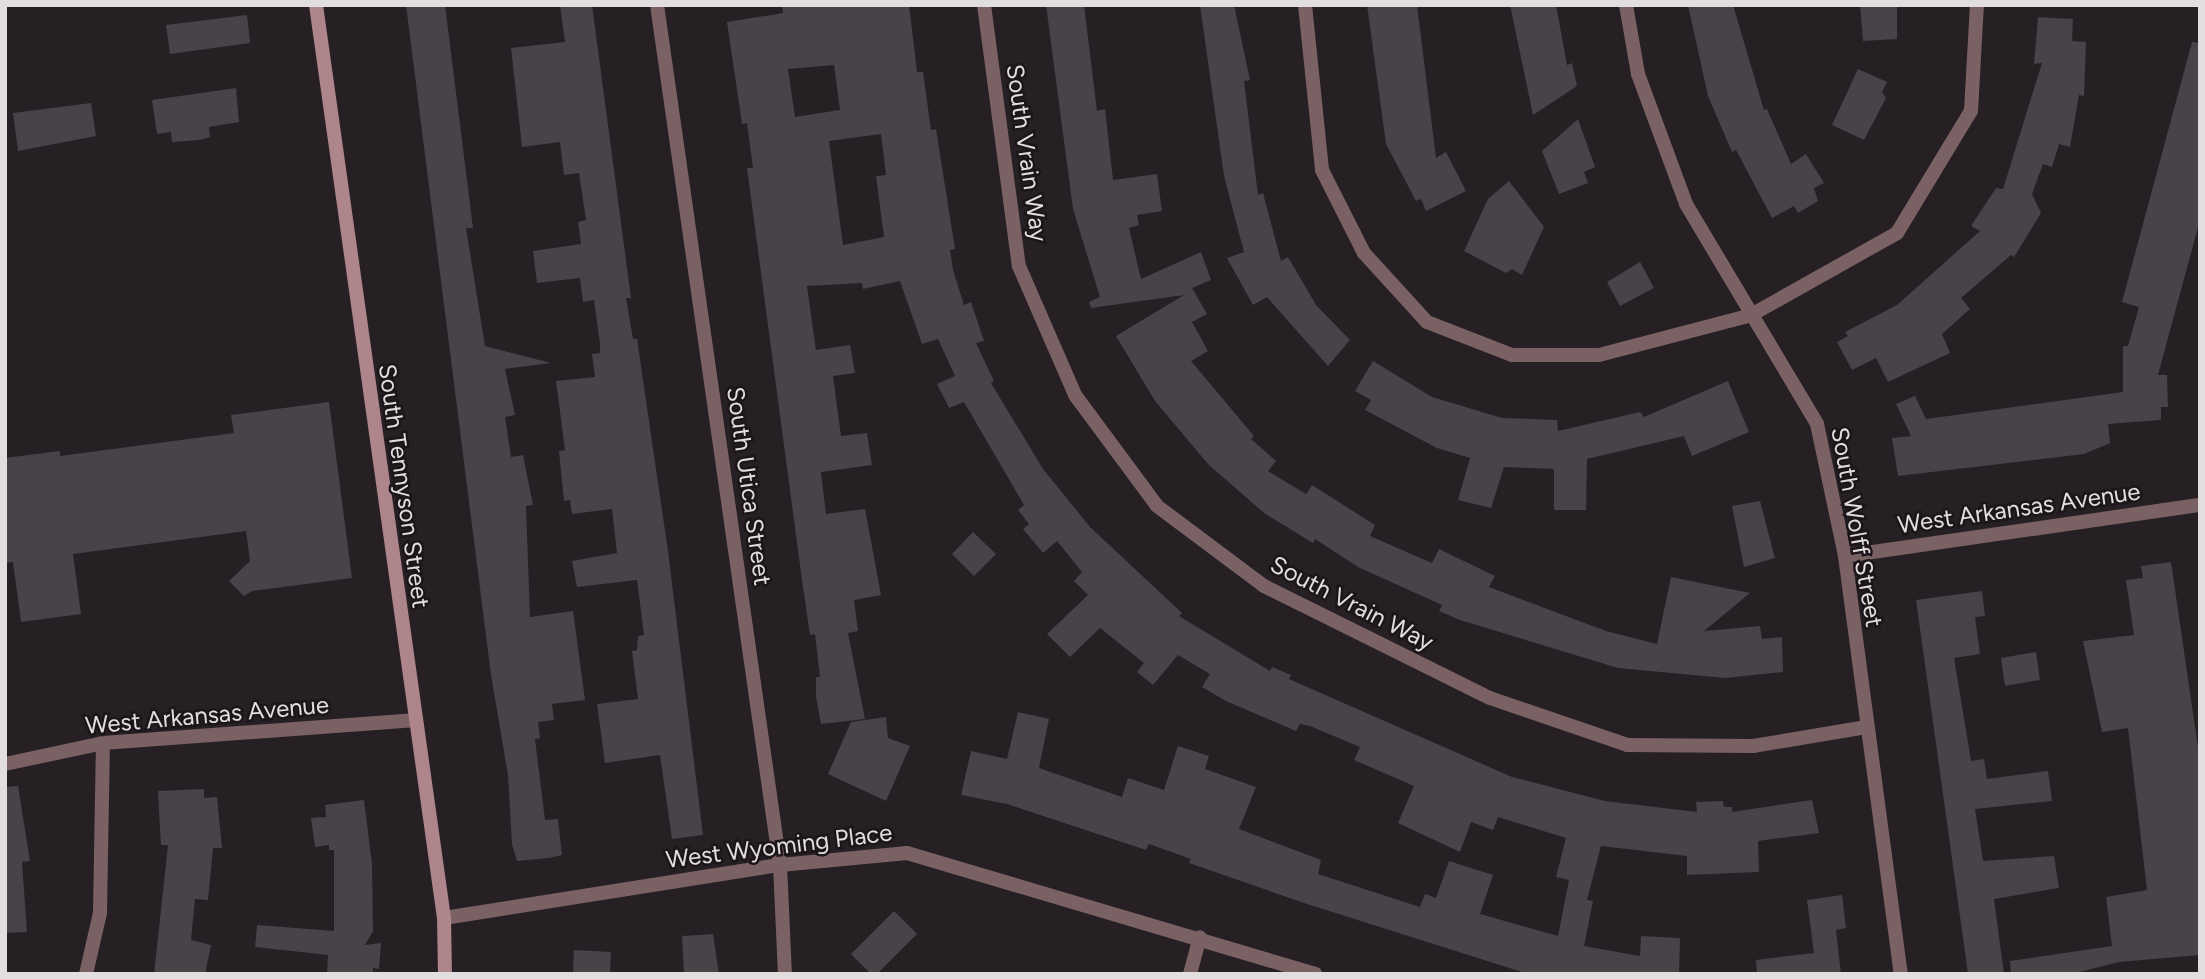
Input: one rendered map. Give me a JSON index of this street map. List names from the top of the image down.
{
  "streets": {
    "street": [
      "South Vrain Way",
      "South Tennyson Street",
      "South Utica Street",
      "West Arkansas Avenue",
      "South Wolff Street",
      "West Wyoming Place"
    ]
  },
  "crossings": [
    ["South Vrain Way", "South Wolff Street"],
    ["South Tennyson Street", "West Arkansas Avenue"],
    ["South Tennyson Street", "West Wyoming Place"],
    ["South Utica Street", "West Wyoming Place"],
    ["West Arkansas Avenue", "South Wolff Street"]
  ]
}
